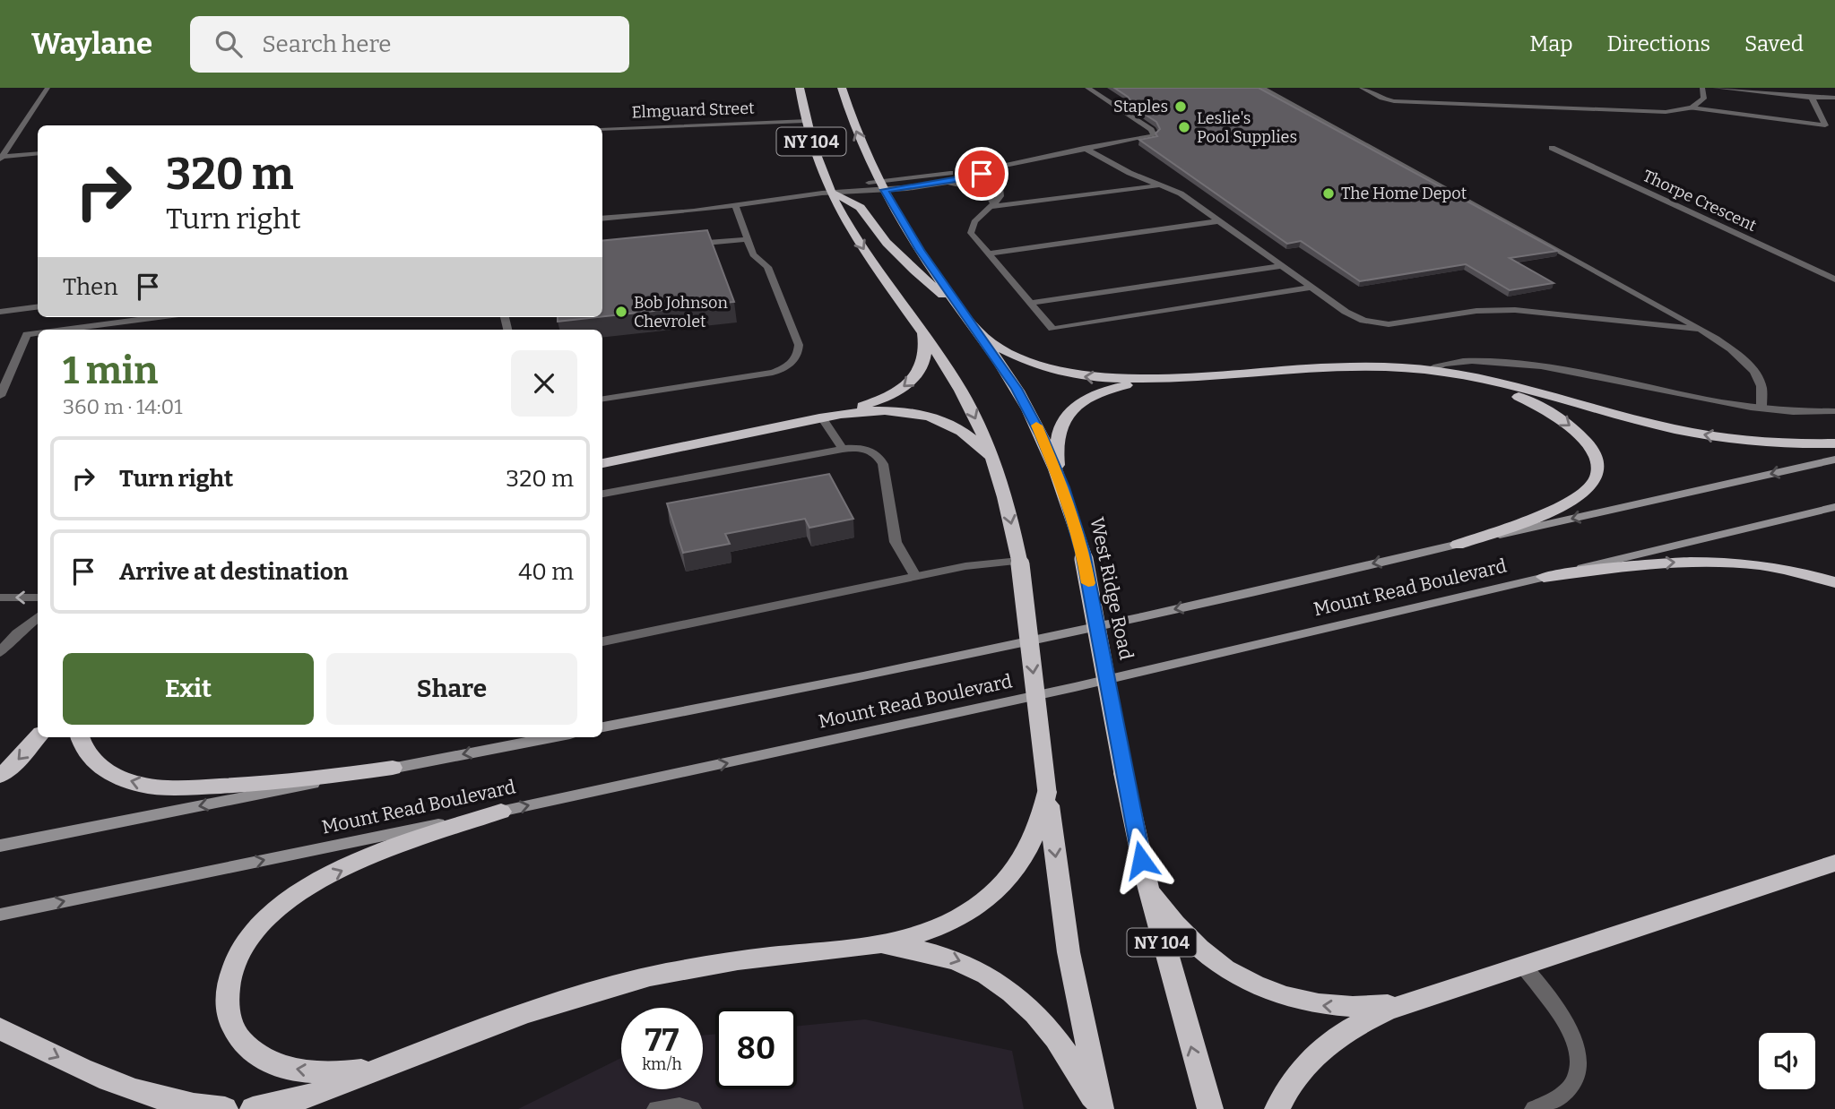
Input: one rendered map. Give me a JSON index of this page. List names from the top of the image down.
{
  "streets": {
    "highway": ["NY 104", "West Ridge Road"],
    "main road": ["Mount Read Boulevard"],
    "street": ["Elmguard Street", "Thorpe Crescent"]
  },
  "crossings": [
    ["Elmguard Street", "NY 104"]
  ],
  "places": [
    "Staples",
    "Leslie's Pool Supplies",
    "The Home Depot",
    "Bob Johnson Chevrolet"
  ],
  "page": {
    "header": "Waylane",
    "search": "Search here",
    "nav": ["Map", "Directions", "Saved"],
    "turn": ["320 m", "Turn right"],
    "then": "Then",
    "heading": ["1 min", "360 m · 14:01"],
    "list": [
      {
        "name": "Turn right",
        "value": "320 m"
      },
      {
        "name": "Arrive at destination",
        "value": "40 m"
      }
    ],
    "buttons": ["Exit", "Share"],
    "speed": "77 km/h",
    "limit": "80"
  }
}
